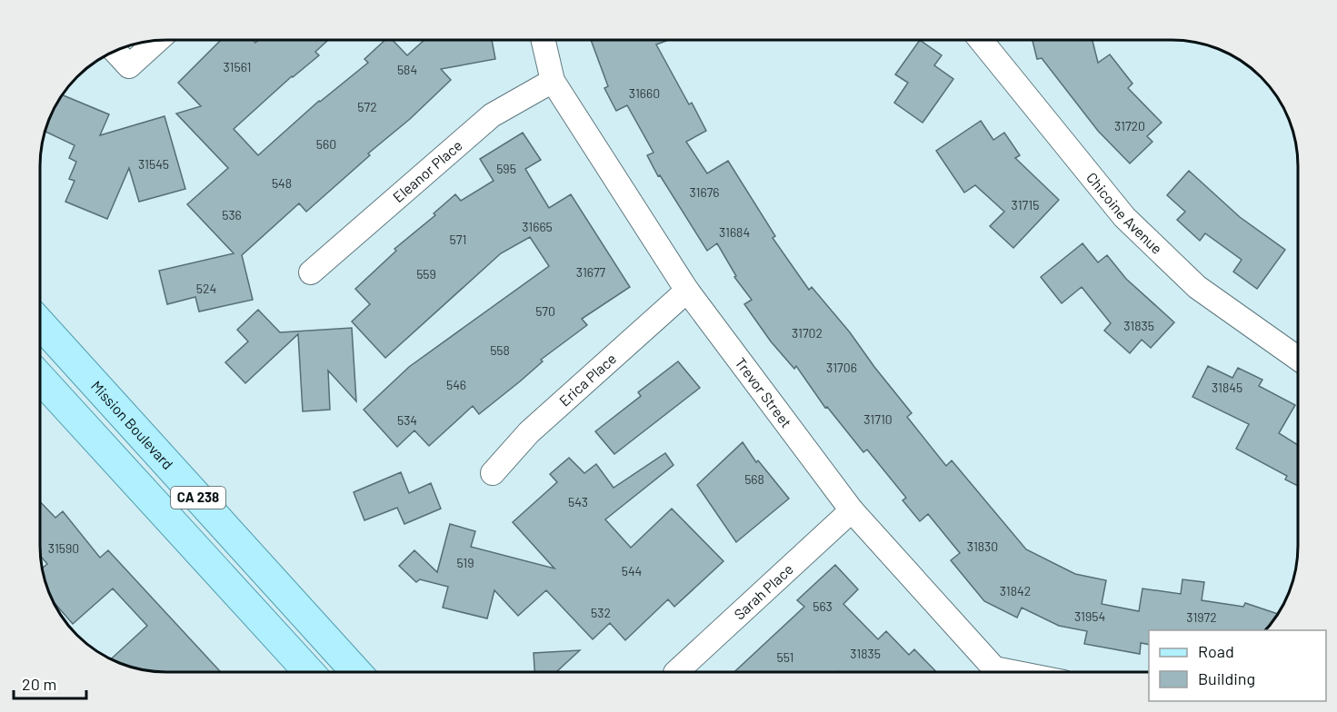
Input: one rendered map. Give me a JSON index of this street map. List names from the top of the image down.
{
  "streets": {
    "main road": ["Mission Boulevard", "CA 238"],
    "street": [
      "Eleanor Place",
      "Chicoine Avenue",
      "Erica Place",
      "Trevor Street",
      "Sarah Place"
    ]
  },
  "crossings": [
    ["Eleanor Place", "Trevor Street"],
    ["Erica Place", "Trevor Street"],
    ["Trevor Street", "Sarah Place"]
  ],
  "house_numbers": [
    "31561",
    "584",
    "31660",
    "572",
    "31720",
    "560",
    "31545",
    "595",
    "548",
    "31676",
    "31715",
    "536",
    "31665",
    "31684",
    "571",
    "31677",
    "559",
    "524",
    "570",
    "31835",
    "31702",
    "558",
    "31706",
    "546",
    "31845",
    "31710",
    "534",
    "568",
    "543",
    "31830",
    "31590",
    "519",
    "544",
    "31842",
    "563",
    "532",
    "31954",
    "31972",
    "31835",
    "551"
  ],
  "legend": ["Road", "Building"],
  "scale_bar": "20 m"
}
